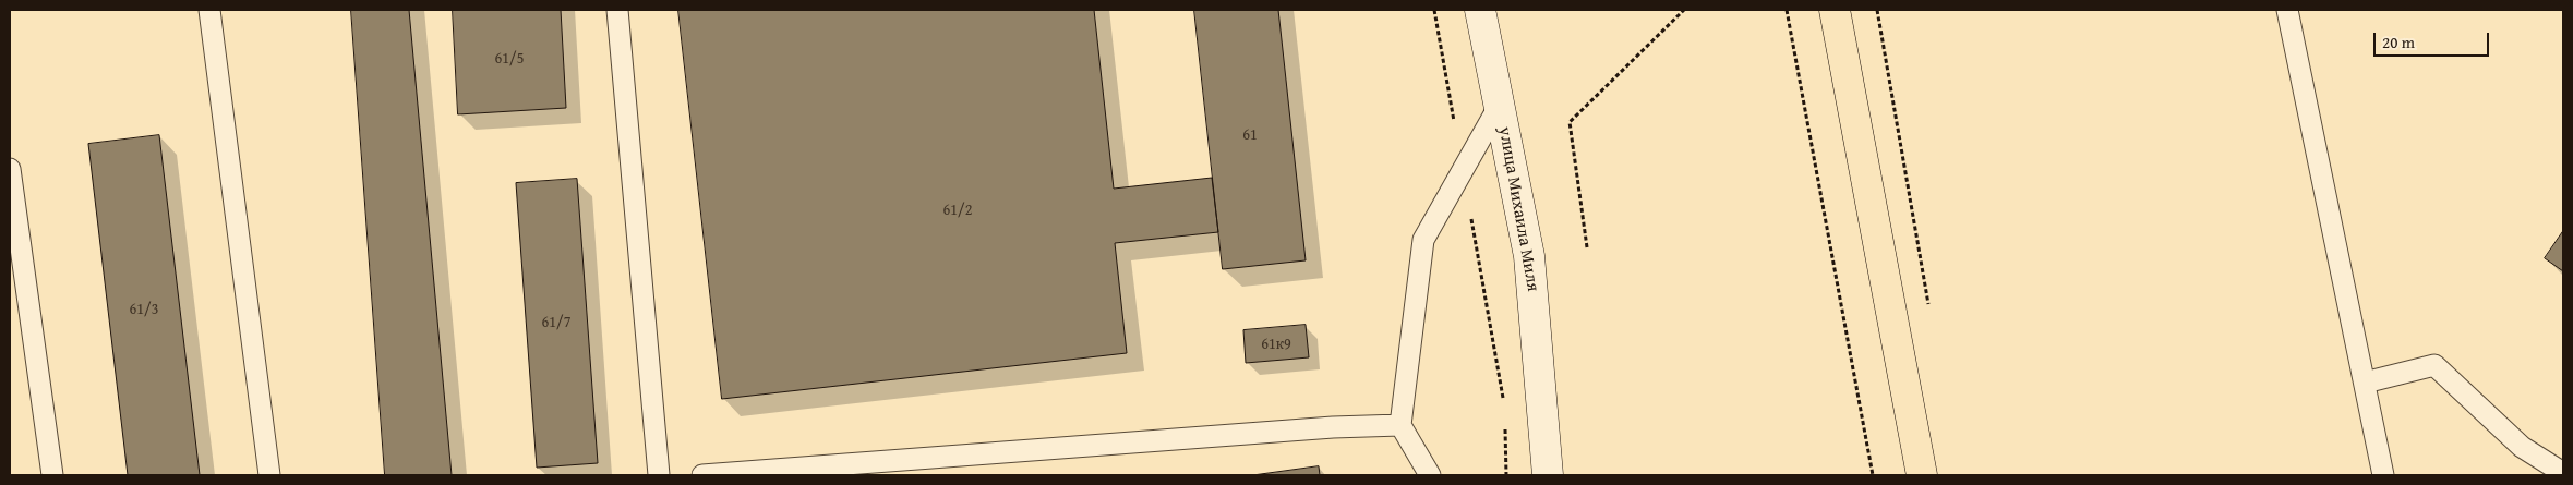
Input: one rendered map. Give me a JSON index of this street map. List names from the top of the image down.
{
  "streets": {
    "main road": ["улица Михаила Миля"]
  },
  "house_numbers": [
    "61/5",
    "61",
    "61/2",
    "61/3",
    "61/7",
    "61к9"
  ],
  "scale_bar": "20 m"
}
